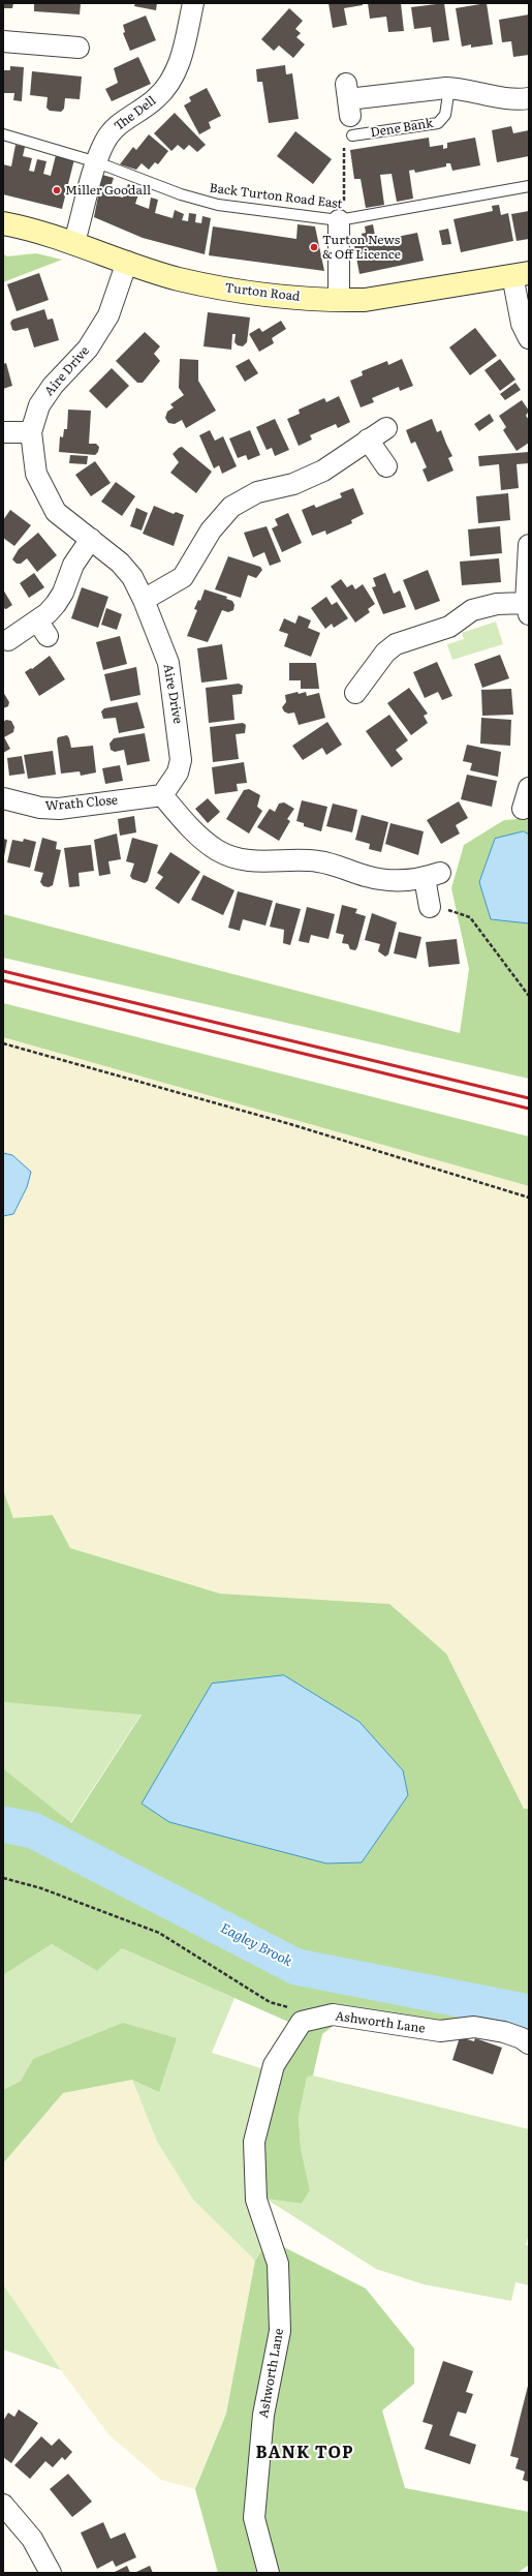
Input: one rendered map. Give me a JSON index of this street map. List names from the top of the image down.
{
  "streets": {
    "main road": ["Turton Road"],
    "street": [
      "The Dell",
      "Aire Drive",
      "Wrath Close",
      "Ashworth Lane"
    ],
    "lane": ["Dene Bank", "Back Turton Road East"]
  },
  "crossings": [
    ["The Dell", "Back Turton Road East"],
    ["The Dell", "Turton Road"],
    ["Turton Road", "Aire Drive"],
    ["Aire Drive", "Wrath Close"]
  ],
  "districts": ["BANK TOP"],
  "water": ["Eagley Brook"],
  "places": ["Miller Goodall", "Turton News & Off Licence"]
}
